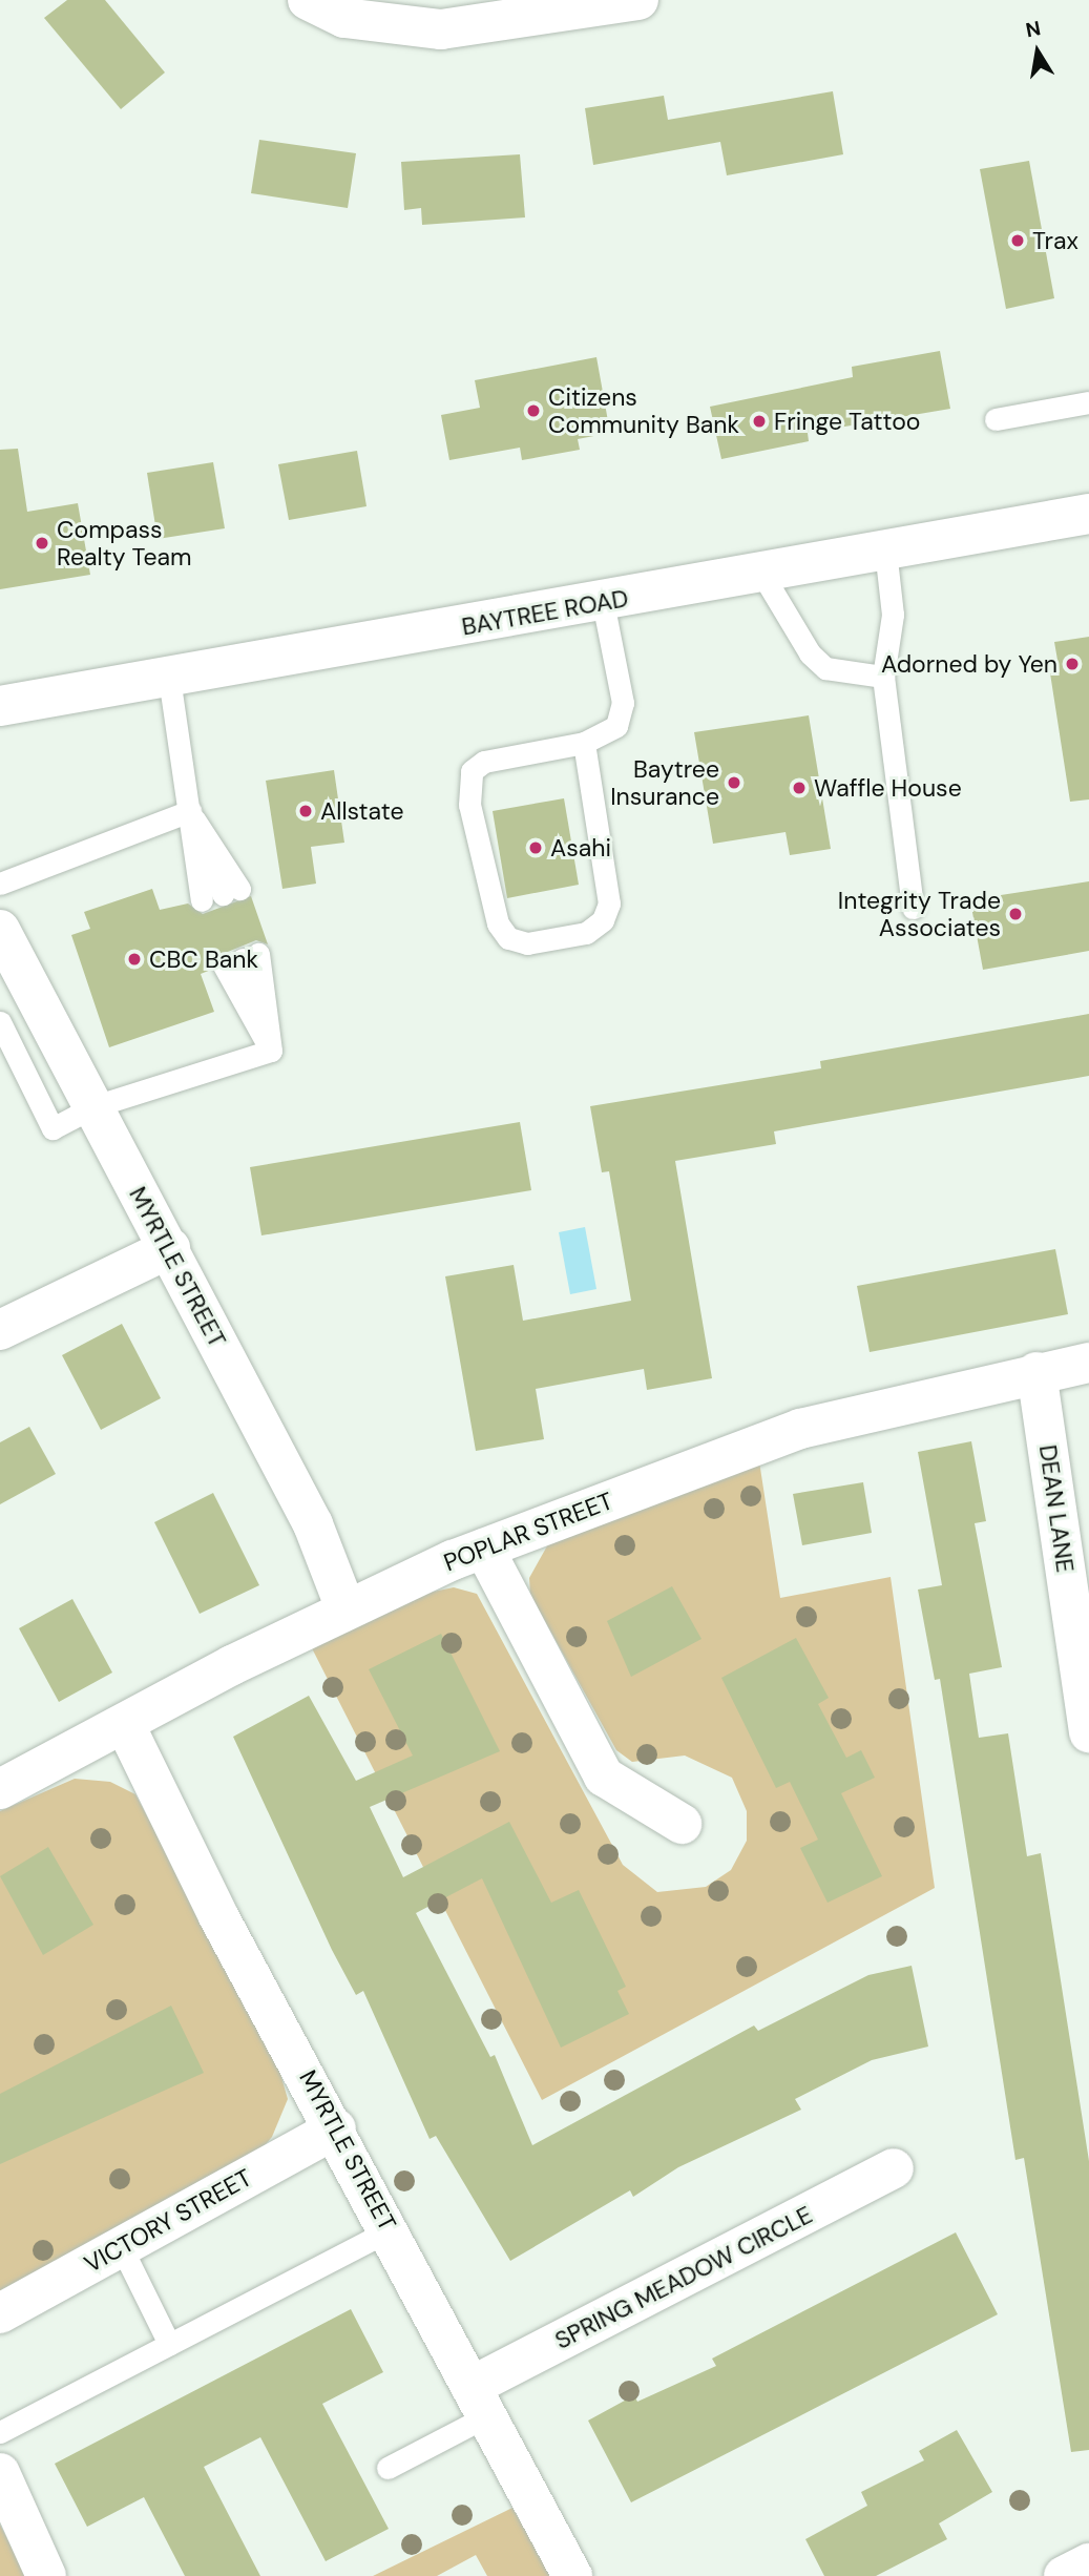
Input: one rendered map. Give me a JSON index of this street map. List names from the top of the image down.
{
  "streets": {
    "street": [
      "BAYTREE ROAD",
      "MYRTLE STREET",
      "DEAN LANE",
      "POPLAR STREET",
      "VICTORY STREET",
      "SPRING MEADOW CIRCLE"
    ]
  },
  "crossings": [
    ["MYRTLE STREET", "POPLAR STREET"],
    ["MYRTLE STREET", "VICTORY STREET"],
    ["MYRTLE STREET", "SPRING MEADOW CIRCLE"],
    ["DEAN LANE", "POPLAR STREET"]
  ],
  "places": [
    "Trax",
    "Citizens Community Bank",
    "Fringe Tattoo",
    "Compass Realty Team",
    "Adorned by Yen",
    "Baytree Insurance",
    "Waffle House",
    "Allstate",
    "Asahi",
    "Integrity Trade Associates",
    "CBC Bank"
  ],
  "north": "top"
}
